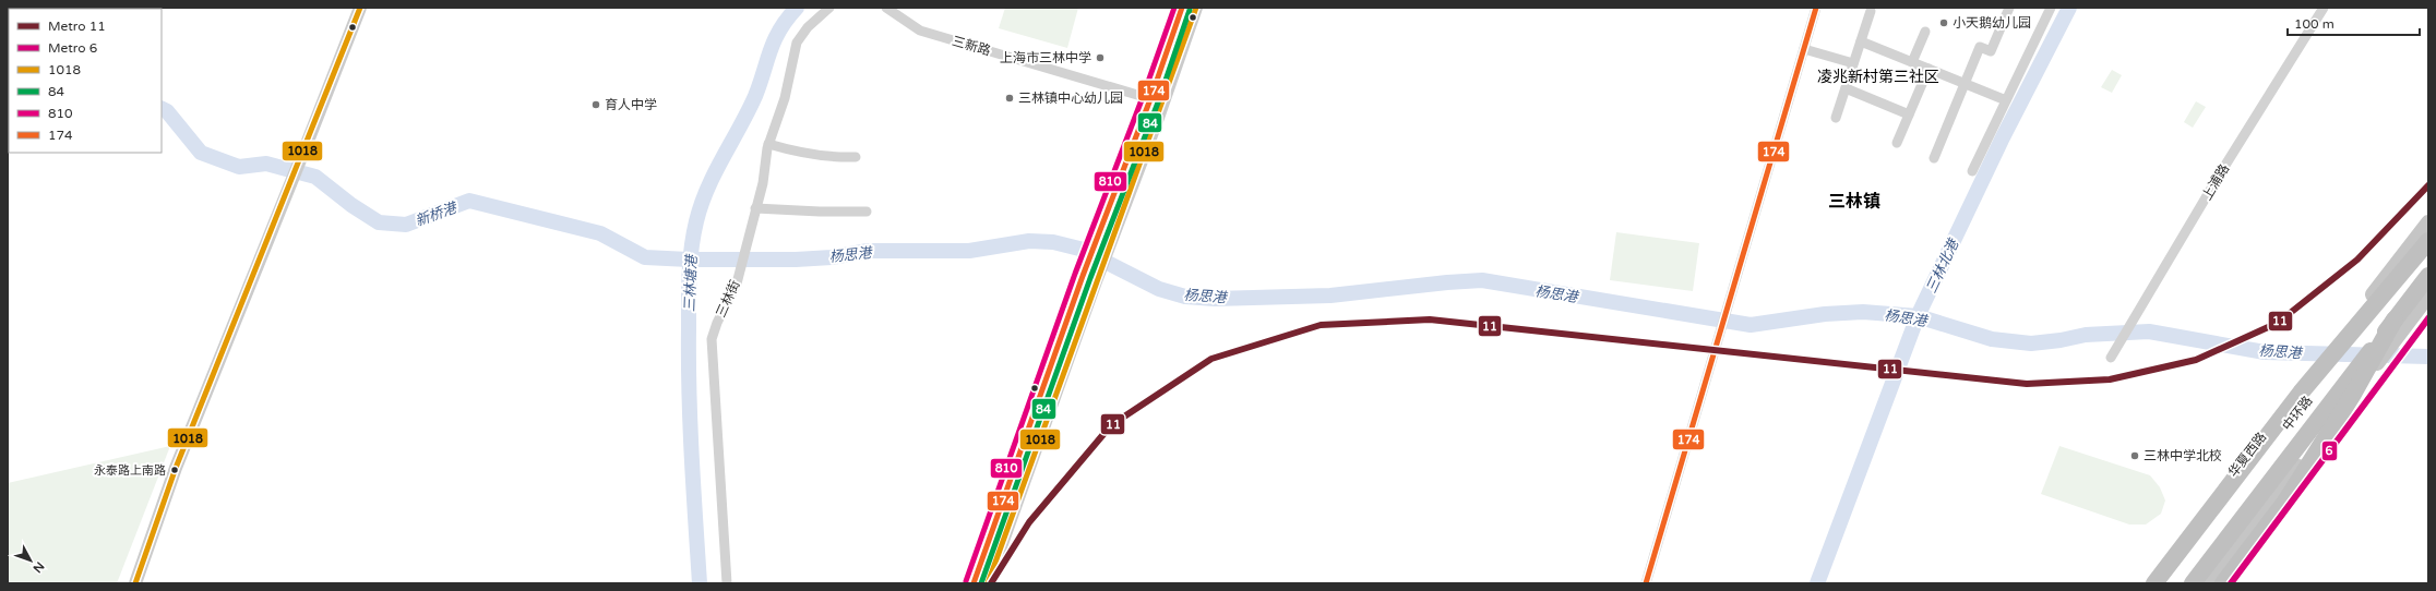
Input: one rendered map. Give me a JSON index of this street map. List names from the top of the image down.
{
  "streets": {
    "highway": ["中环路"],
    "main road": ["华夏西路"],
    "street": ["三新路", "上浦路", "三林街"]
  },
  "districts": ["凌兆新村第三社区", "三林镇"],
  "water": [
    "新桥港",
    "杨思港",
    "三林北港",
    "三林塘港"
  ],
  "places": [
    "小天鹅幼儿园",
    "上海市三林中学",
    "三林镇中心幼儿园",
    "育人中学",
    "三林中学北校",
    "永泰路上南路"
  ],
  "lines": [
    "transit line 1018",
    "transit line 810",
    "transit line 174",
    "transit line 84",
    "metro line 11",
    "metro line 6"
  ],
  "legend": [
    "Metro 11",
    "Metro 6",
    "1018",
    "84",
    "810",
    "174"
  ],
  "scale_bar": "100 m",
  "north": "bottom right"
}
